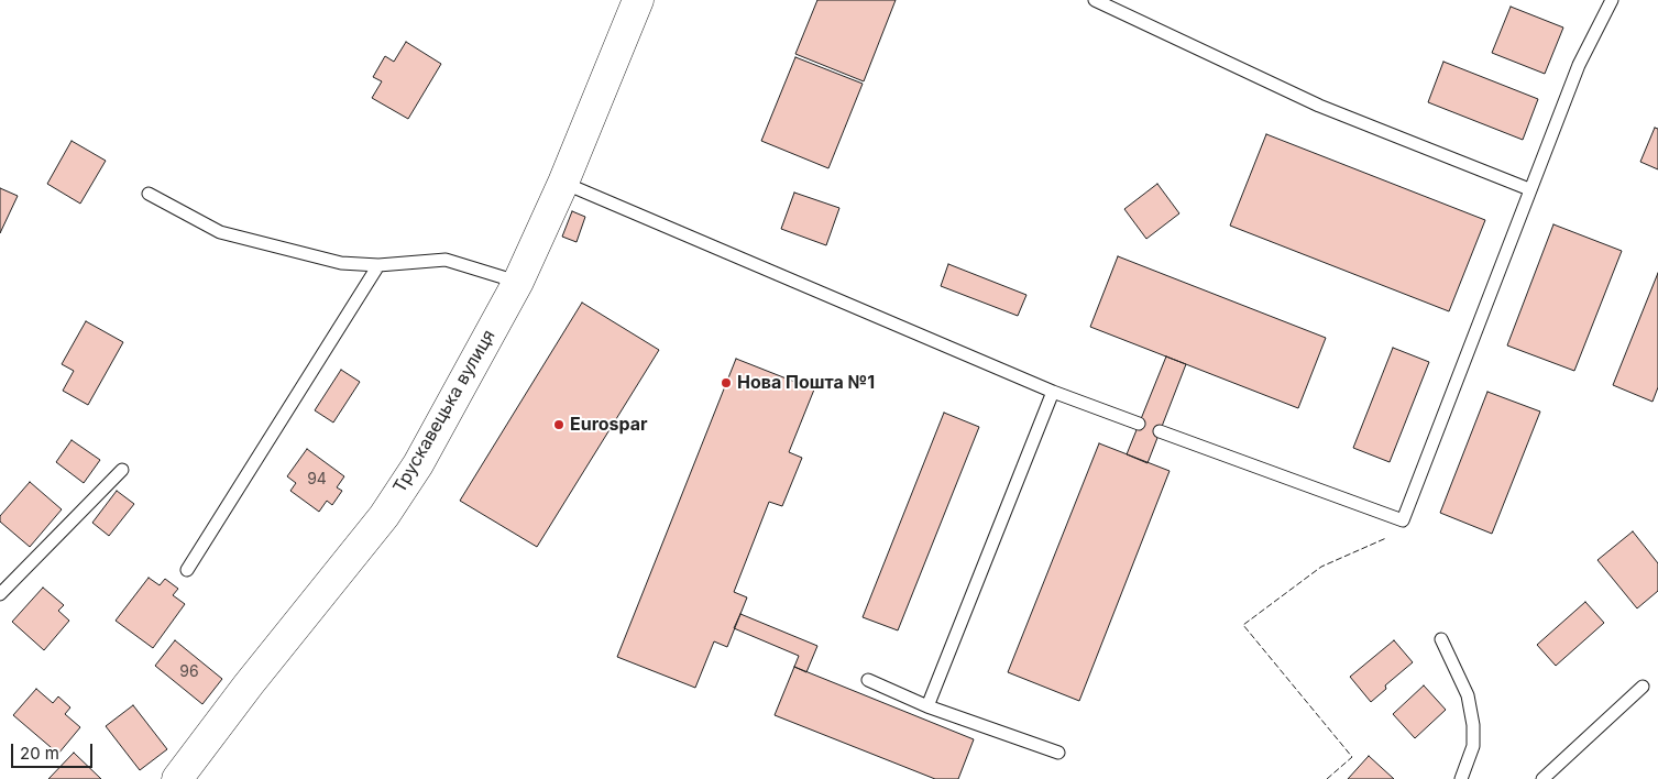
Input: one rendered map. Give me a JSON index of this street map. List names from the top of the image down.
{
  "streets": {
    "main road": ["Трускавецька вулиця"]
  },
  "places": ["Нова Пошта №1", "Eurospar"],
  "house_numbers": ["94", "96"],
  "scale_bar": "20 m"
}
